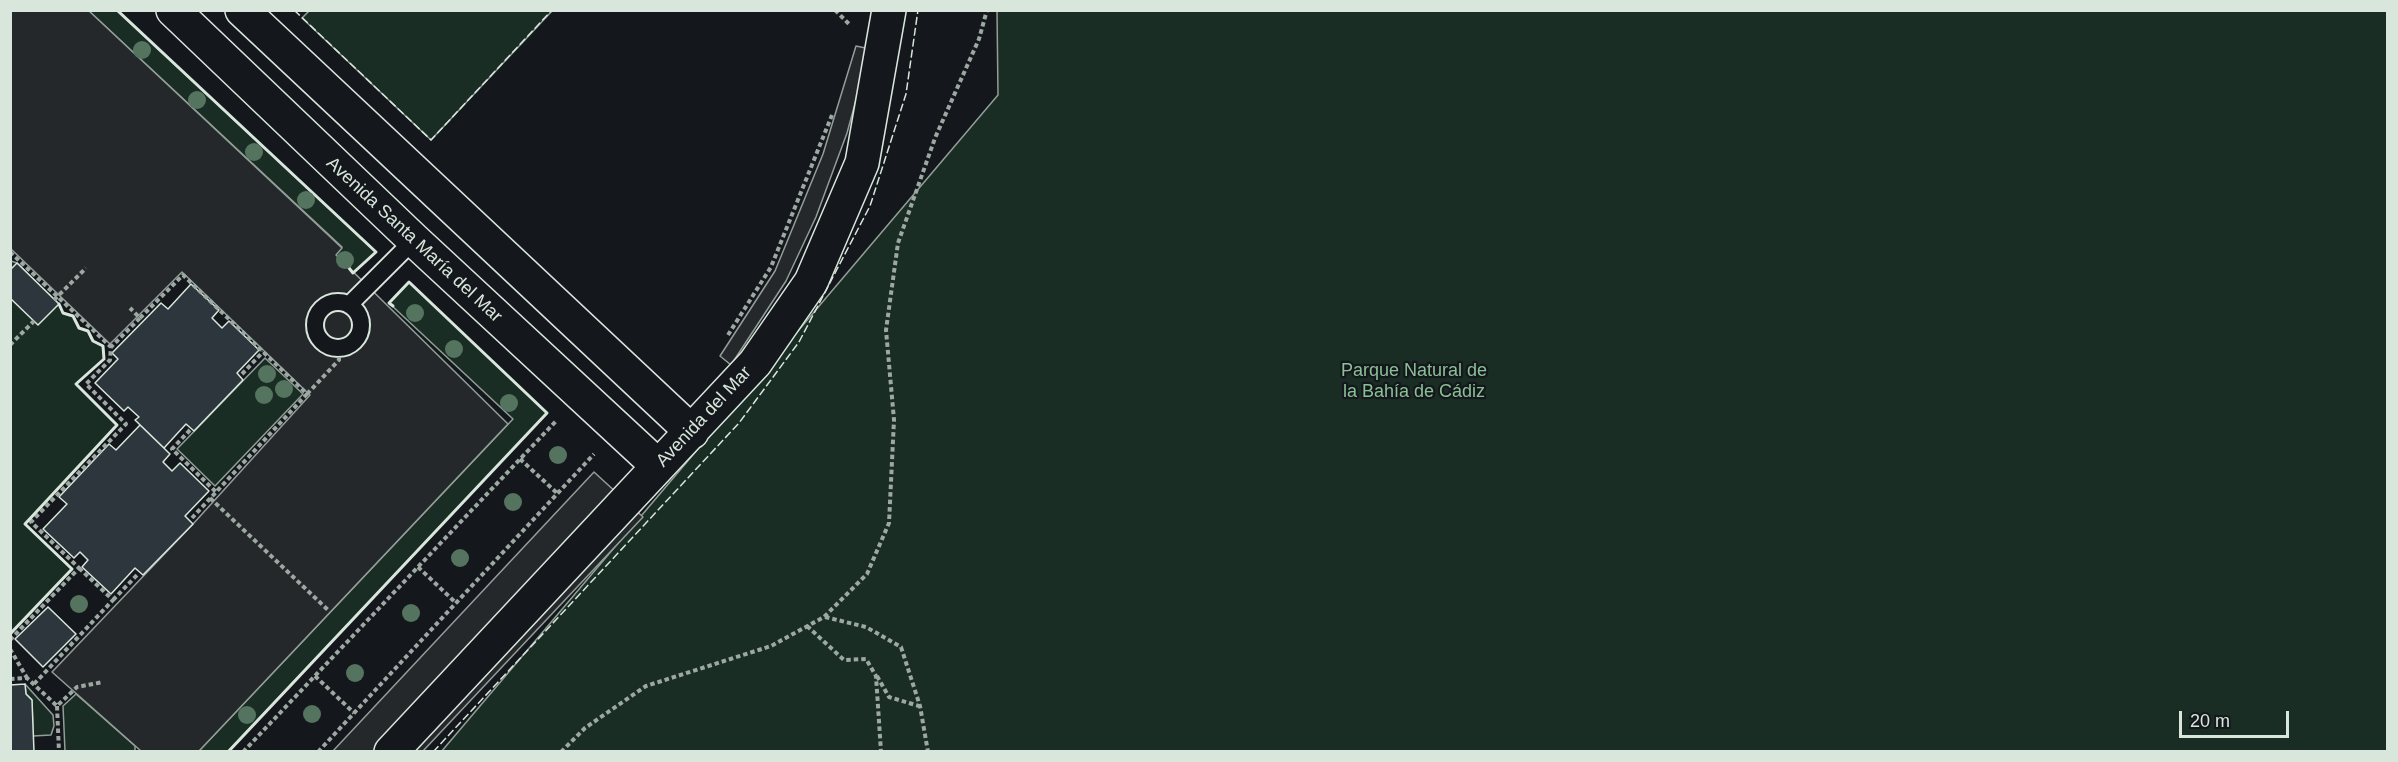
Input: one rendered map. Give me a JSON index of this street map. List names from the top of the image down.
{
  "streets": {
    "street": ["Avenida Santa María del Mar", "Avenida del Mar"]
  },
  "crossings": [
    ["Avenida Santa María del Mar", "Avenida del Mar"]
  ],
  "parks": ["Parque Natural de la Bahía de Cádiz"],
  "scale_bar": "20 m"
}
